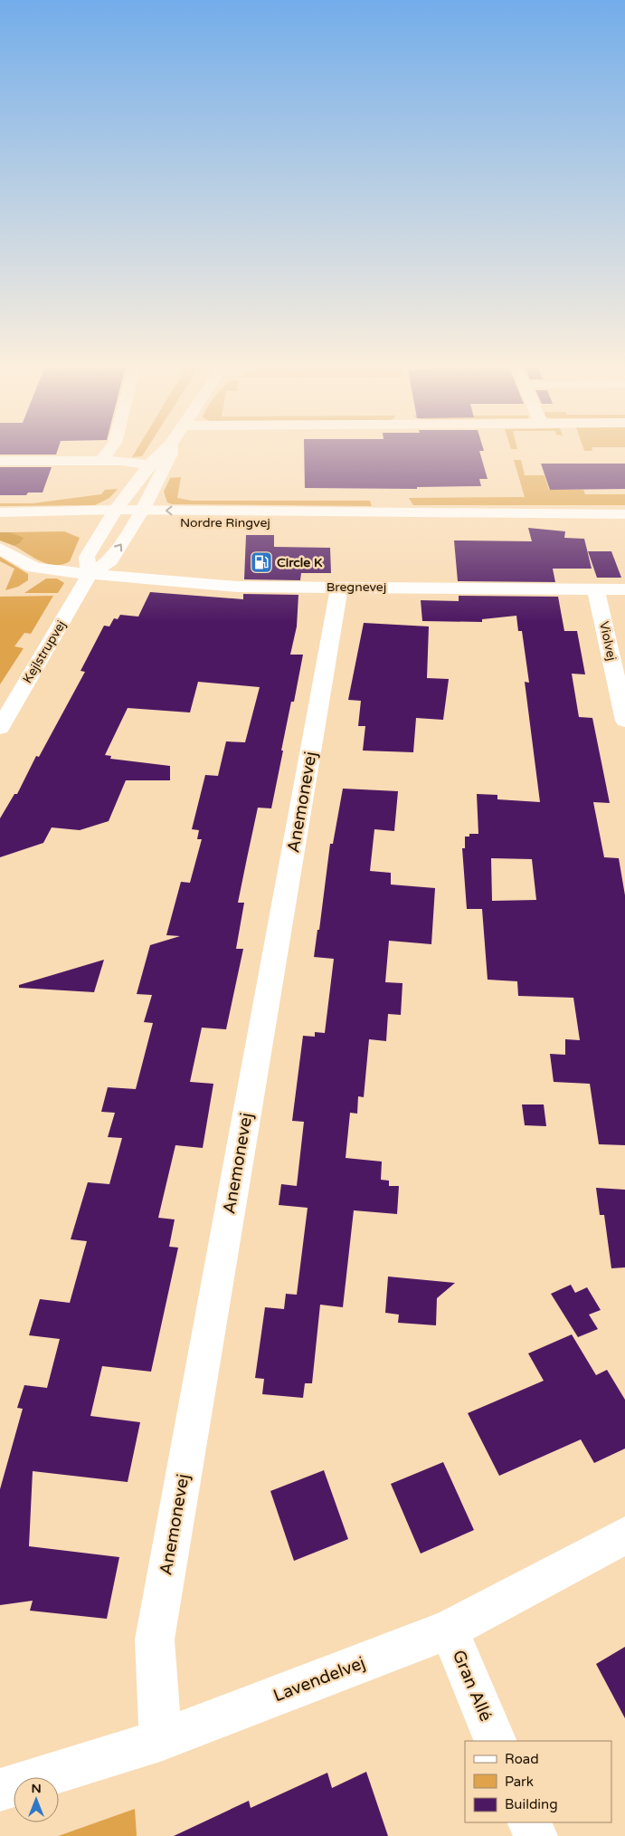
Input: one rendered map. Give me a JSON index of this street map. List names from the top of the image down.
{
  "streets": {
    "street": [
      "Nordre Ringvej",
      "Bregnevej",
      "Violvej",
      "Kejlstrupvej",
      "Anemonevej",
      "Lavendelvej",
      "Gran Allé"
    ]
  },
  "crossings": [
    ["Nordre Ringvej", "Kejlstrupvej"],
    ["Bregnevej", "Violvej"],
    ["Bregnevej", "Kejlstrupvej"],
    ["Bregnevej", "Anemonevej"],
    ["Anemonevej", "Lavendelvej"],
    ["Lavendelvej", "Gran Allé"]
  ],
  "places": {
    "fuel station": ["Circle K"]
  },
  "legend": ["Road", "Park", "Building"],
  "north": "top"
}
